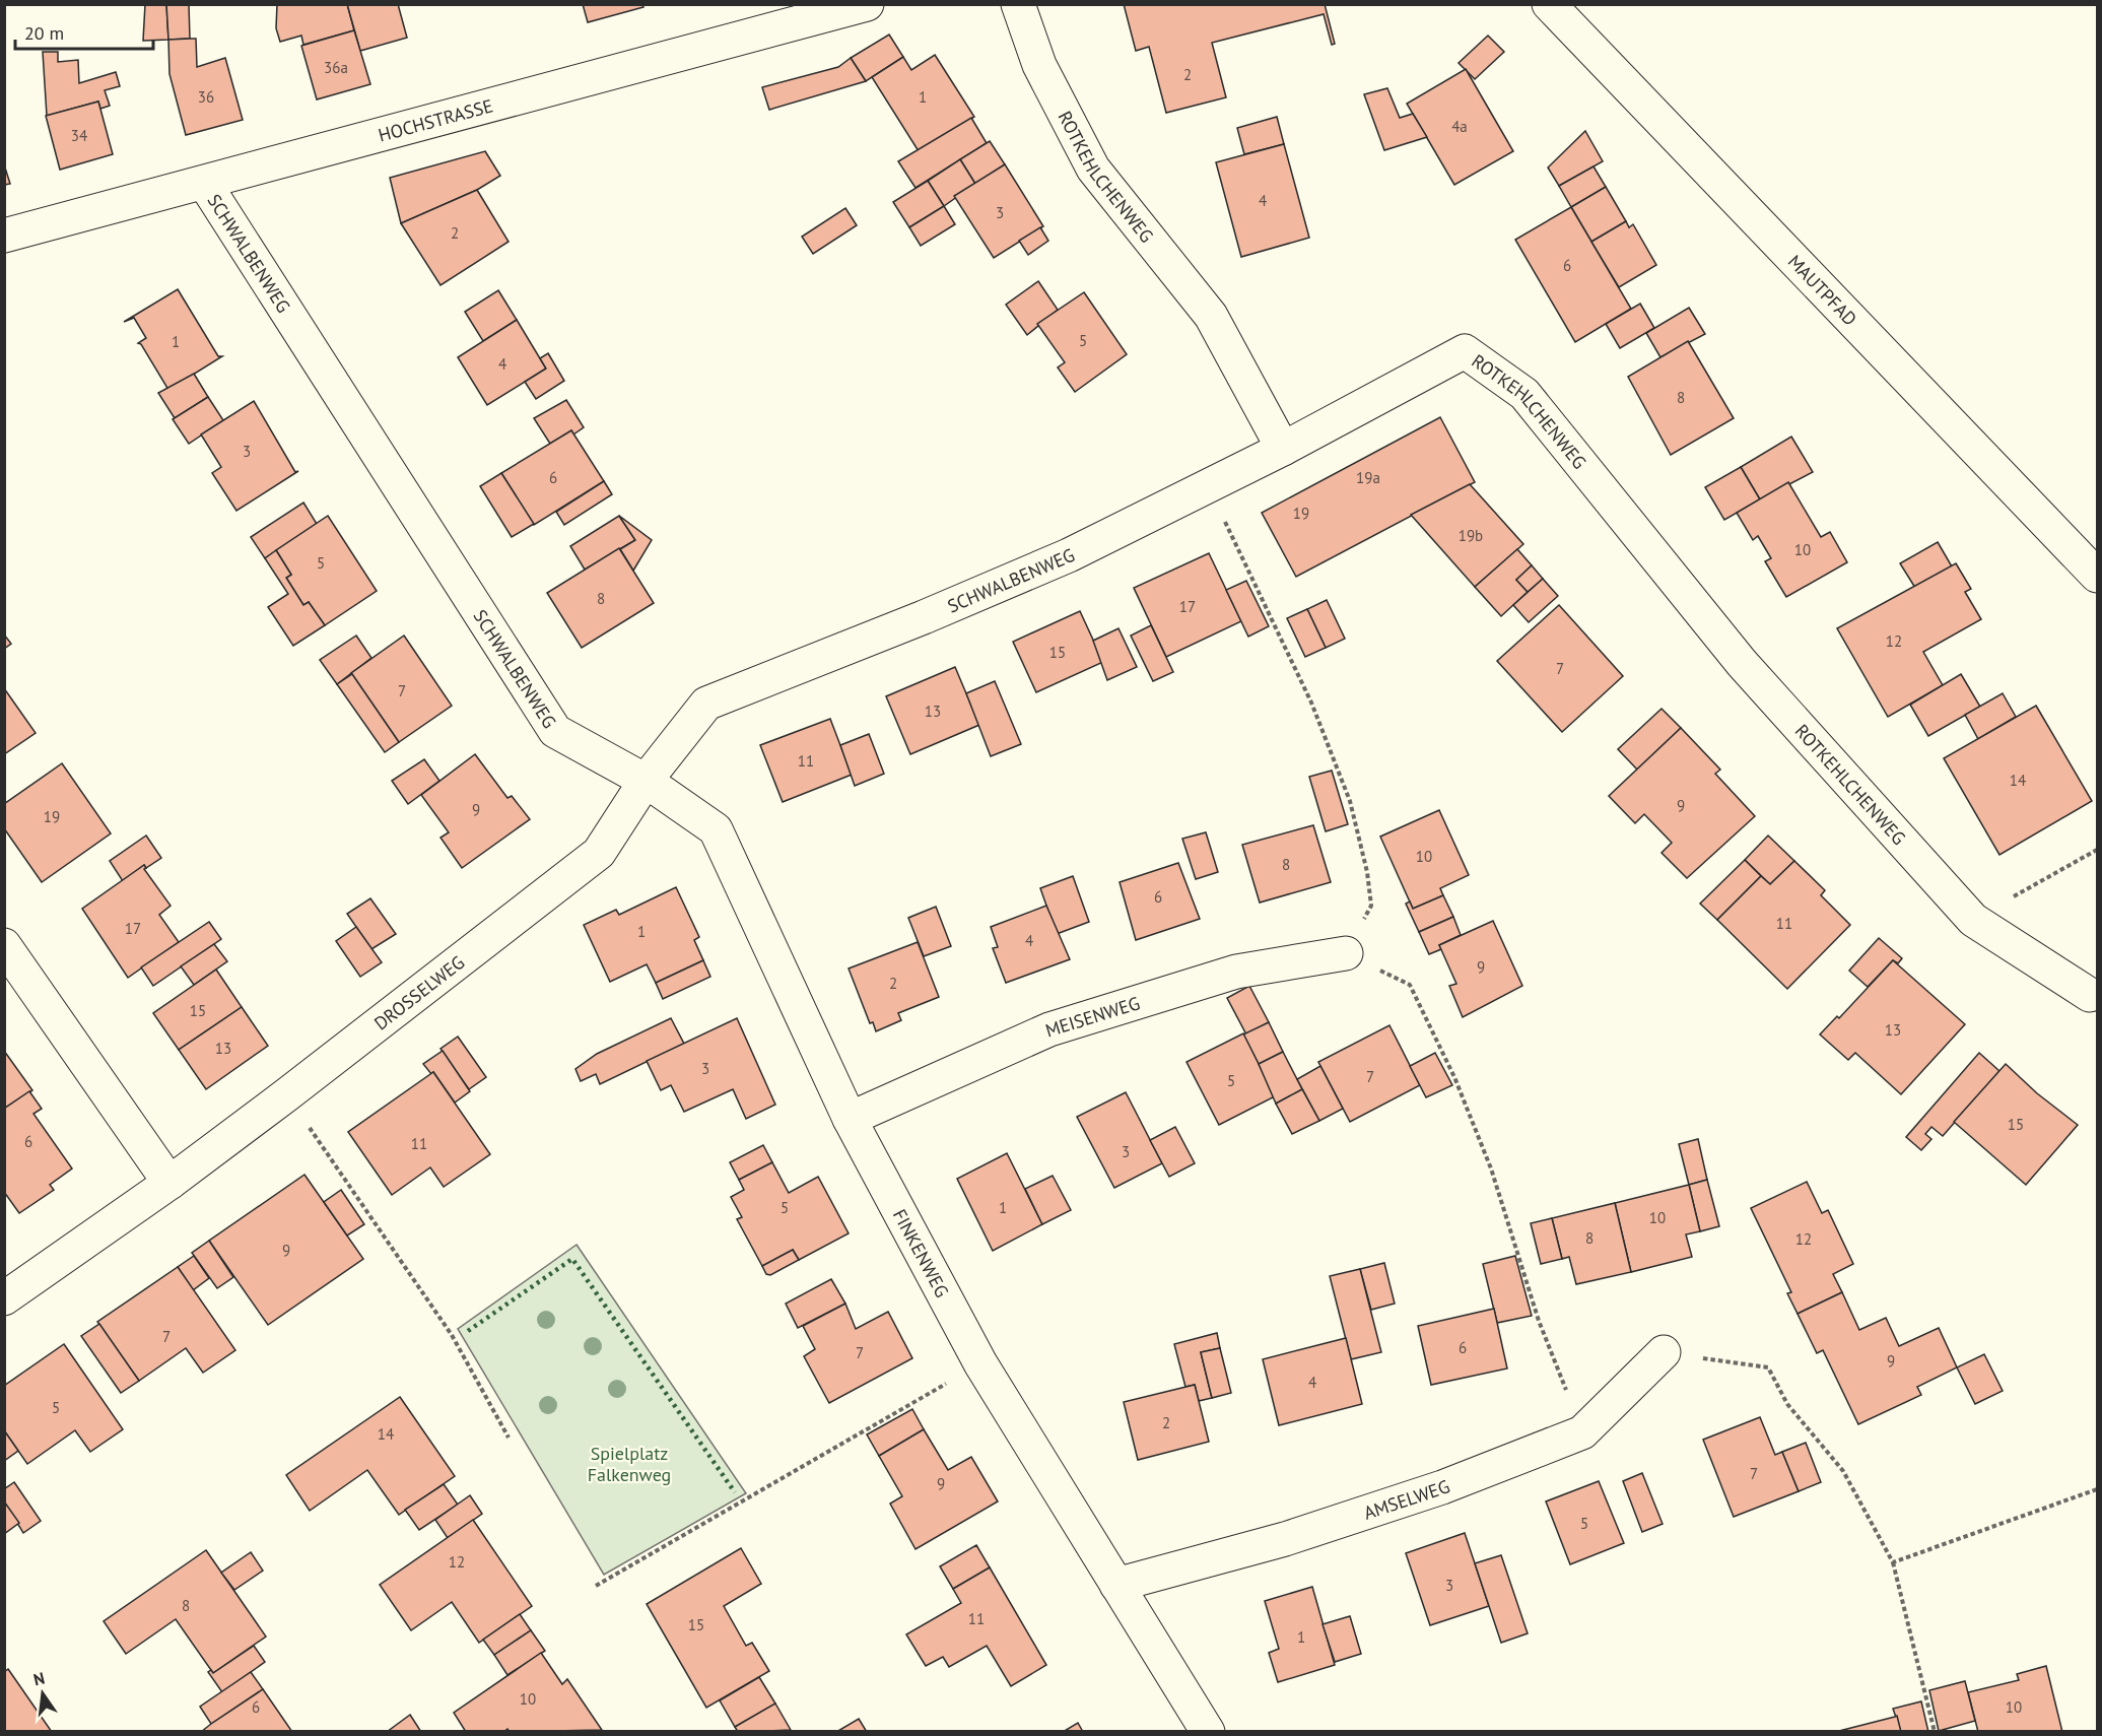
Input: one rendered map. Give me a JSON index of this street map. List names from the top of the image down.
{
  "streets": {
    "street": [
      "HOCHSTRASSE",
      "ROTKEHLCHENWEG",
      "SCHWALBENWEG",
      "MAUTPFAD",
      "DROSSELWEG",
      "MEISENWEG",
      "FINKENWEG",
      "AMSELWEG"
    ]
  },
  "crossings": [
    ["HOCHSTRASSE", "SCHWALBENWEG"],
    ["ROTKEHLCHENWEG", "SCHWALBENWEG"],
    ["SCHWALBENWEG", "DROSSELWEG"],
    ["SCHWALBENWEG", "FINKENWEG"],
    ["DROSSELWEG", "FINKENWEG"],
    ["MEISENWEG", "FINKENWEG"],
    ["FINKENWEG", "AMSELWEG"]
  ],
  "parks": ["Spielplatz Falkenweg"],
  "house_numbers": [
    "36a",
    "2",
    "36",
    "1",
    "4a",
    "34",
    "4",
    "3",
    "2",
    "6",
    "5",
    "1",
    "4",
    "8",
    "3",
    "6",
    "19a",
    "19",
    "19b",
    "10",
    "5",
    "8",
    "17",
    "12",
    "15",
    "7",
    "7",
    "13",
    "11",
    "14",
    "9",
    "9",
    "19",
    "10",
    "8",
    "6",
    "11",
    "17",
    "1",
    "4",
    "9",
    "2",
    "15",
    "13",
    "13",
    "3",
    "7",
    "5",
    "15",
    "6",
    "11",
    "3",
    "5",
    "1",
    "10",
    "8",
    "12",
    "9",
    "7",
    "6",
    "7",
    "9",
    "4",
    "5",
    "2",
    "14",
    "7",
    "9",
    "5",
    "12",
    "3",
    "8",
    "11",
    "15",
    "1",
    "10",
    "6",
    "10"
  ],
  "scale_bar": "20 m",
  "north": "top"
}
